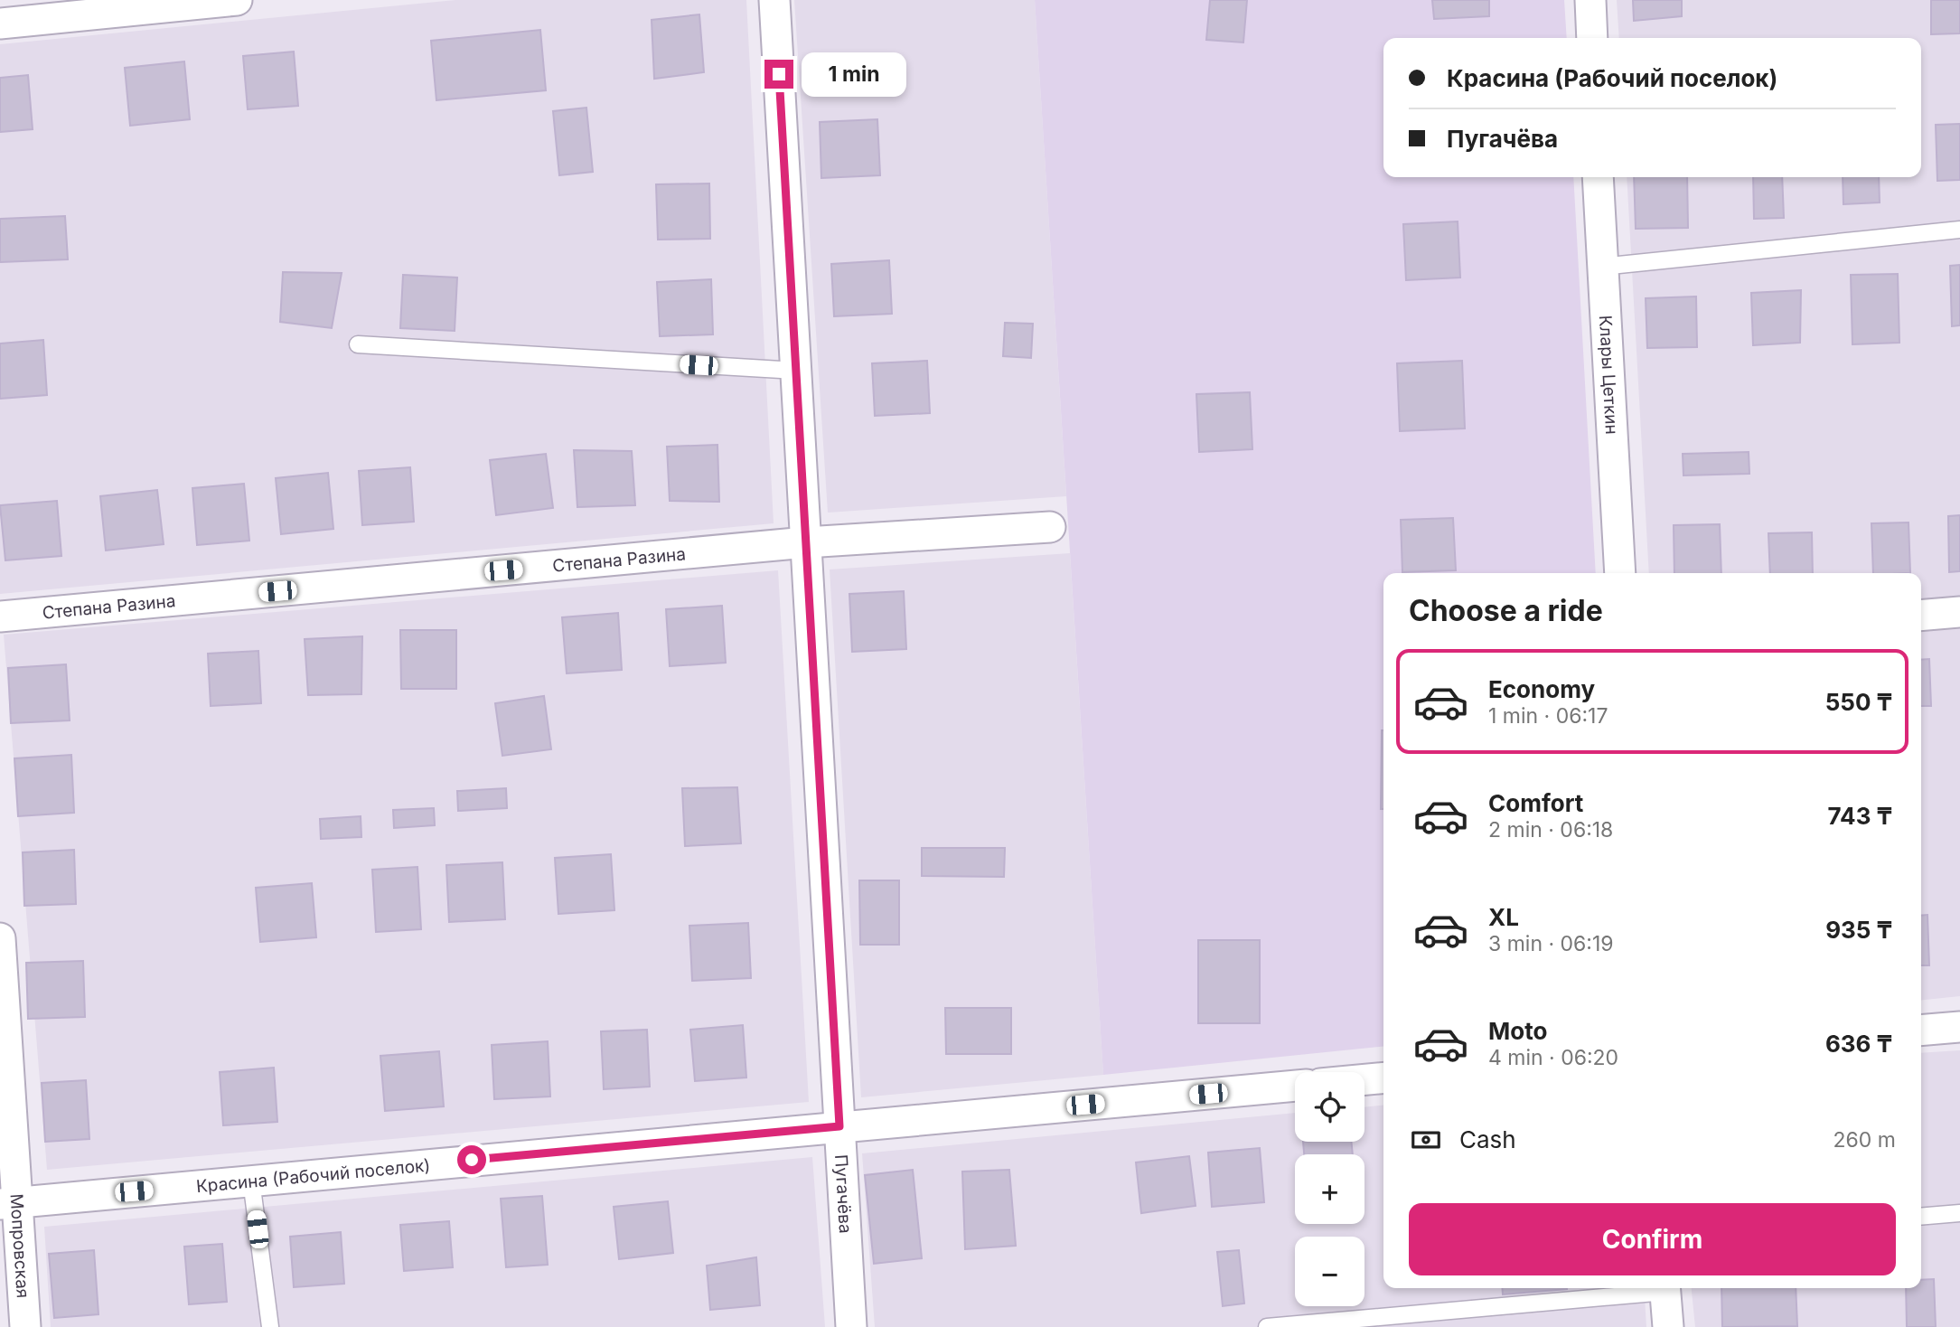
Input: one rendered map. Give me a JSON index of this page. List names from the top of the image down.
{
  "streets": {
    "street": [
      "Клары Цеткин",
      "Степана Разина",
      "Красина (Рабочий поселок)",
      "Пугачёва",
      "Мопровская"
    ]
  },
  "crossings": [
    ["Степана Разина", "Пугачёва"],
    ["Красина (Рабочий поселок)", "Пугачёва"],
    ["Красина (Рабочий поселок)", "Мопровская"]
  ],
  "page": {
    "banner": ["Красина (Рабочий поселок)", "Пугачёва"],
    "bubble": "1 min",
    "heading": "Choose a ride",
    "list": [
      {
        "name": "Economy",
        "note": "1 min · 06:17",
        "value": "550 ₸"
      },
      {
        "name": "Comfort",
        "note": "2 min · 06:18",
        "value": "743 ₸"
      },
      {
        "name": "XL",
        "note": "3 min · 06:19",
        "value": "935 ₸"
      },
      {
        "name": "Moto",
        "note": "4 min · 06:20",
        "value": "636 ₸"
      }
    ],
    "map_buttons": ["+", "−"],
    "pay": ["Cash", "260 m"],
    "buttons": "Confirm"
  }
}
